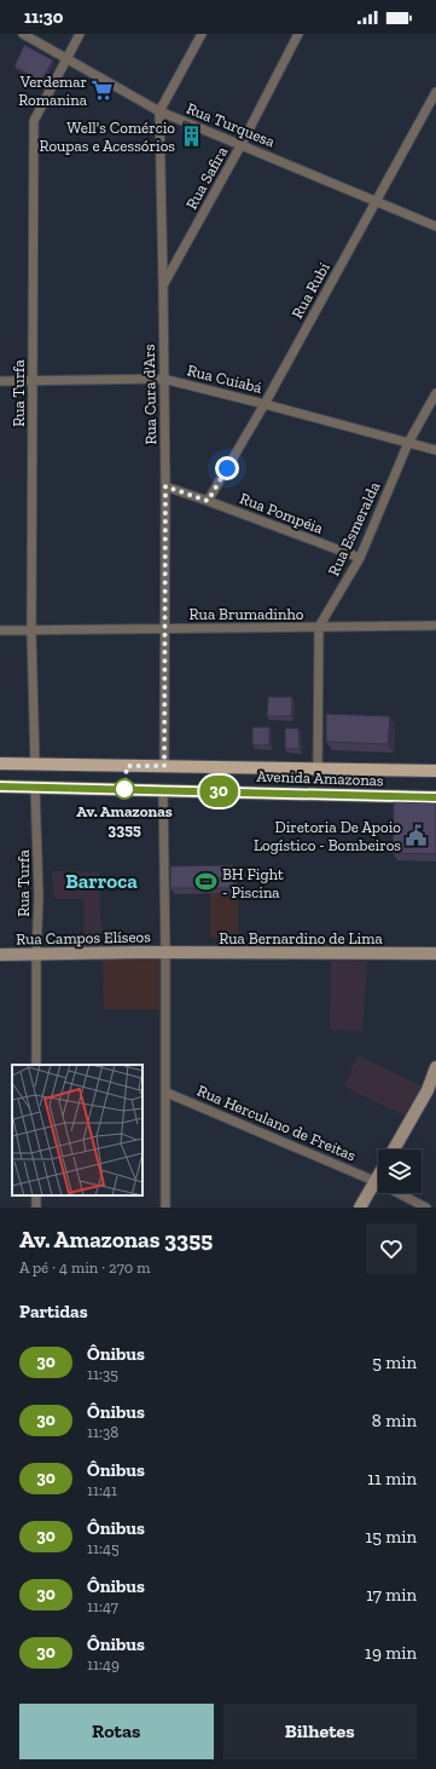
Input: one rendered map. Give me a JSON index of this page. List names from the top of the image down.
{
  "streets": {
    "main road": ["Avenida Amazonas"],
    "street": [
      "Rua Turquesa",
      "Rua Safira",
      "Rua Rubi",
      "Rua Cuiabá",
      "Rua Turfa",
      "Rua Cura d'Ars",
      "Rua Pompéia",
      "Rua Esmeralda",
      "Rua Brumadinho",
      "Rua Campos Elíseos",
      "Rua Bernardino de Lima",
      "Rua Herculano de Freitas"
    ]
  },
  "crossings": [
    ["Rua Turquesa", "Rua Safira"],
    ["Rua Turquesa", "Rua Rubi"],
    ["Rua Turquesa", "Rua Turfa"],
    ["Rua Turquesa", "Rua Cura d'Ars"],
    ["Rua Safira", "Rua Cura d'Ars"],
    ["Rua Rubi", "Rua Cuiabá"],
    ["Rua Rubi", "Rua Pompéia"],
    ["Rua Cuiabá", "Rua Turfa"],
    ["Rua Cuiabá", "Rua Cura d'Ars"],
    ["Rua Cuiabá", "Rua Esmeralda"],
    ["Rua Turfa", "Rua Brumadinho"],
    ["Rua Turfa", "Avenida Amazonas"],
    ["Rua Turfa", "Rua Campos Elíseos"],
    ["Rua Cura d'Ars", "Rua Pompéia"],
    ["Rua Cura d'Ars", "Rua Brumadinho"],
    ["Rua Cura d'Ars", "Avenida Amazonas"],
    ["Rua Pompéia", "Rua Esmeralda"],
    ["Rua Esmeralda", "Rua Brumadinho"],
    ["Rua Campos Elíseos", "Rua Bernardino de Lima"]
  ],
  "districts": ["Barroca"],
  "places": {
    "supermarket": ["Verdemar Romanina"],
    "building": ["Well's Comércio Roupas e Acessórios"],
    "other": ["Av. Amazonas 3355"],
    "public building": ["Diretoria De Apoio Logístico - Bombeiros"],
    "sports": ["BH Fight - Piscina"]
  },
  "lines": ["bus line 30"],
  "page": {
    "status": "11:30",
    "on_map": "30",
    "heading": [
      ["Av. Amazonas 3355", "A pé · 4 min · 270 m"],
      "Partidas"
    ],
    "list": [
      {
        "mark": "30",
        "name": "Ônibus",
        "note": "11:35",
        "value": "5 min"
      },
      {
        "mark": "30",
        "name": "Ônibus",
        "note": "11:38",
        "value": "8 min"
      },
      {
        "mark": "30",
        "name": "Ônibus",
        "note": "11:41",
        "value": "11 min"
      },
      {
        "mark": "30",
        "name": "Ônibus",
        "note": "11:45",
        "value": "15 min"
      },
      {
        "mark": "30",
        "name": "Ônibus",
        "note": "11:47",
        "value": "17 min"
      },
      {
        "mark": "30",
        "name": "Ônibus",
        "note": "11:49",
        "value": "19 min"
      }
    ],
    "buttons": ["Rotas", "Bilhetes"]
  }
}
